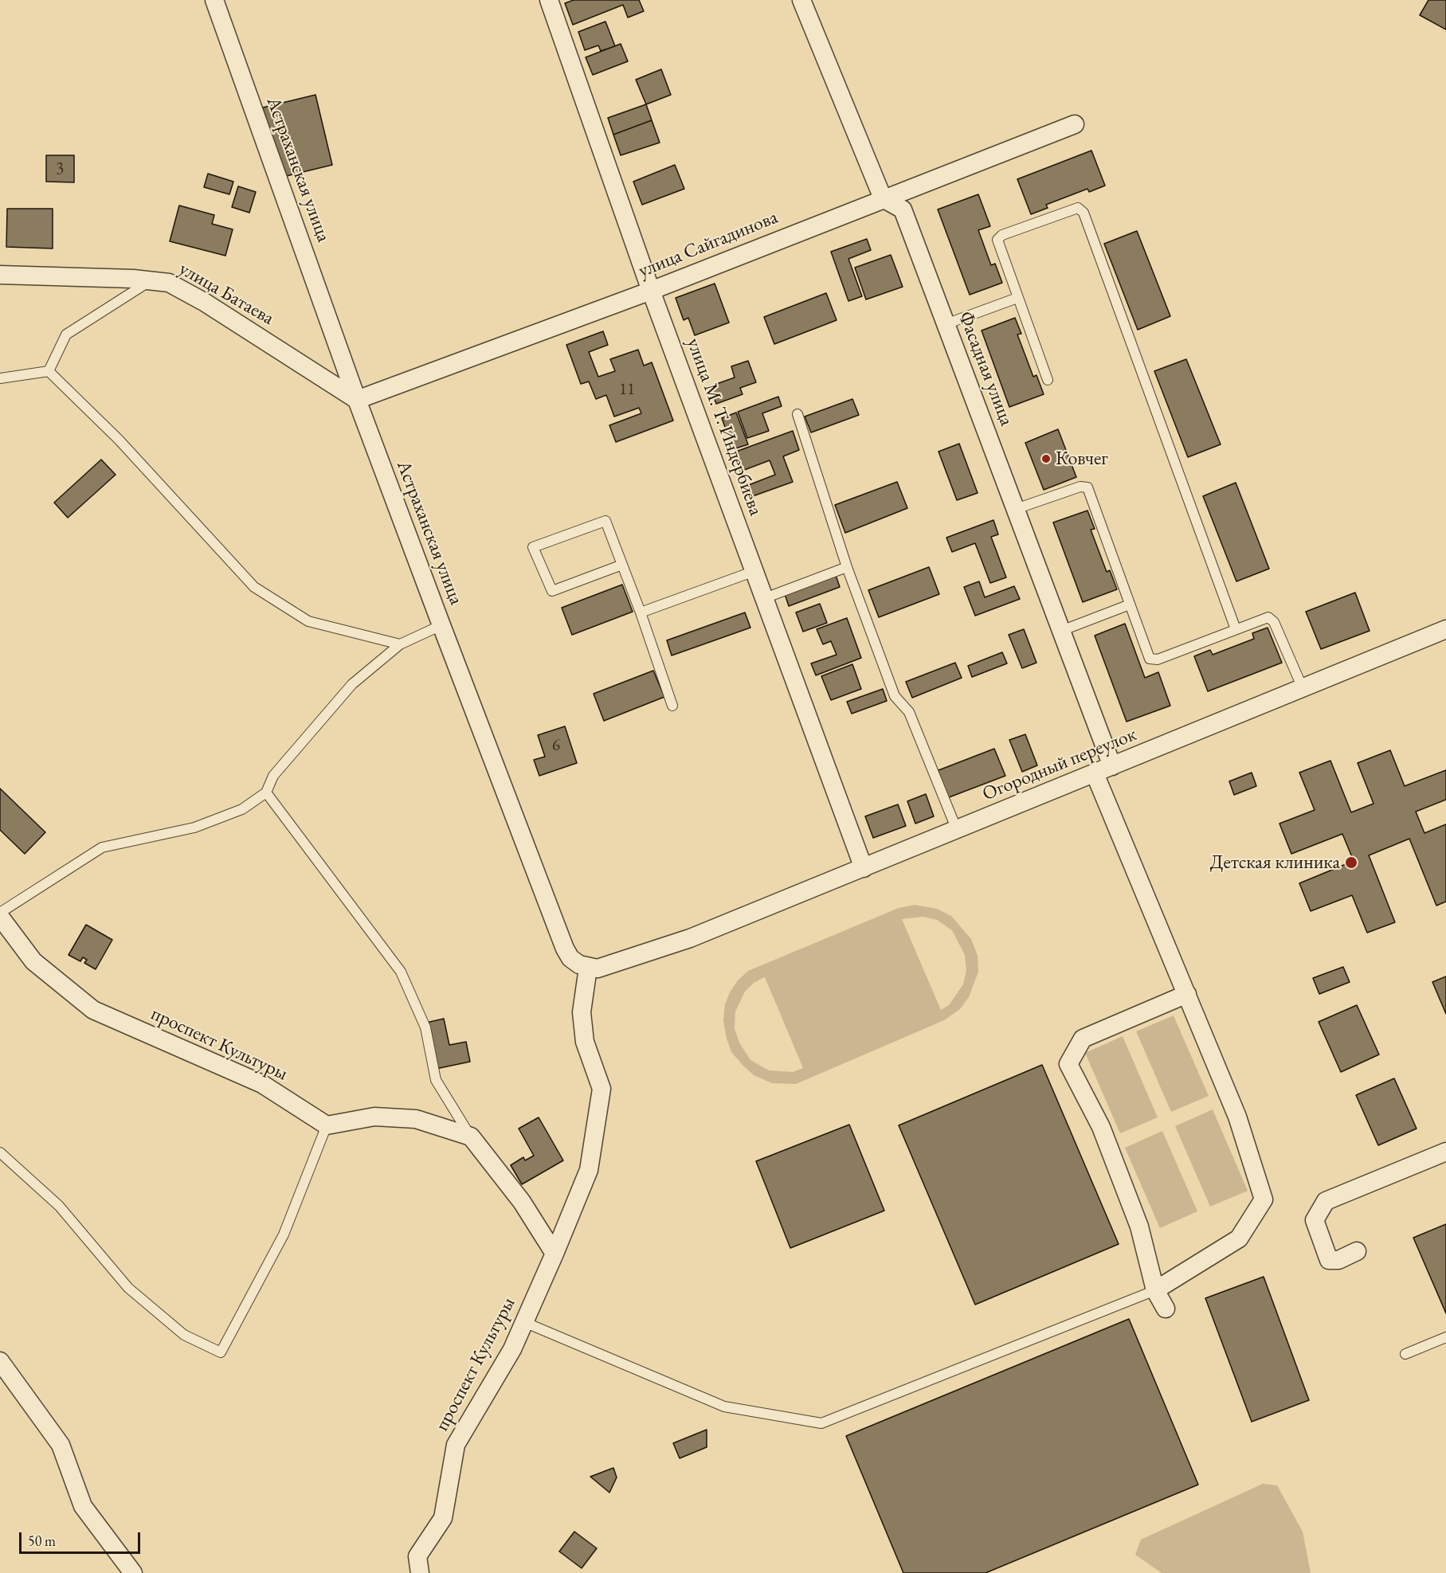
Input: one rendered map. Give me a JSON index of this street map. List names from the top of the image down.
{
  "streets": {
    "street": [
      "Астраханская улица",
      "улица Сайгадинова",
      "улица Батаева",
      "Фасадная улица",
      "улица М. Т. Индербиева",
      "Огородный переулок",
      "проспект Культуры"
    ]
  },
  "crossings": [
    ["Астраханская улица", "улица Сайгадинова"],
    ["Астраханская улица", "улица Батаева"],
    ["Астраханская улица", "Огородный переулок"],
    ["Астраханская улица", "проспект Культуры"],
    ["улица Сайгадинова", "улица Батаева"],
    ["улица Сайгадинова", "Фасадная улица"],
    ["улица Сайгадинова", "улица М. Т. Индербиева"],
    ["Фасадная улица", "Огородный переулок"],
    ["улица М. Т. Индербиева", "Огородный переулок"],
    ["Огородный переулок", "проспект Культуры"]
  ],
  "places": ["Ковчег", "Детская клиника"],
  "house_numbers": ["3", "11", "6"],
  "scale_bar": "50 m"
}
